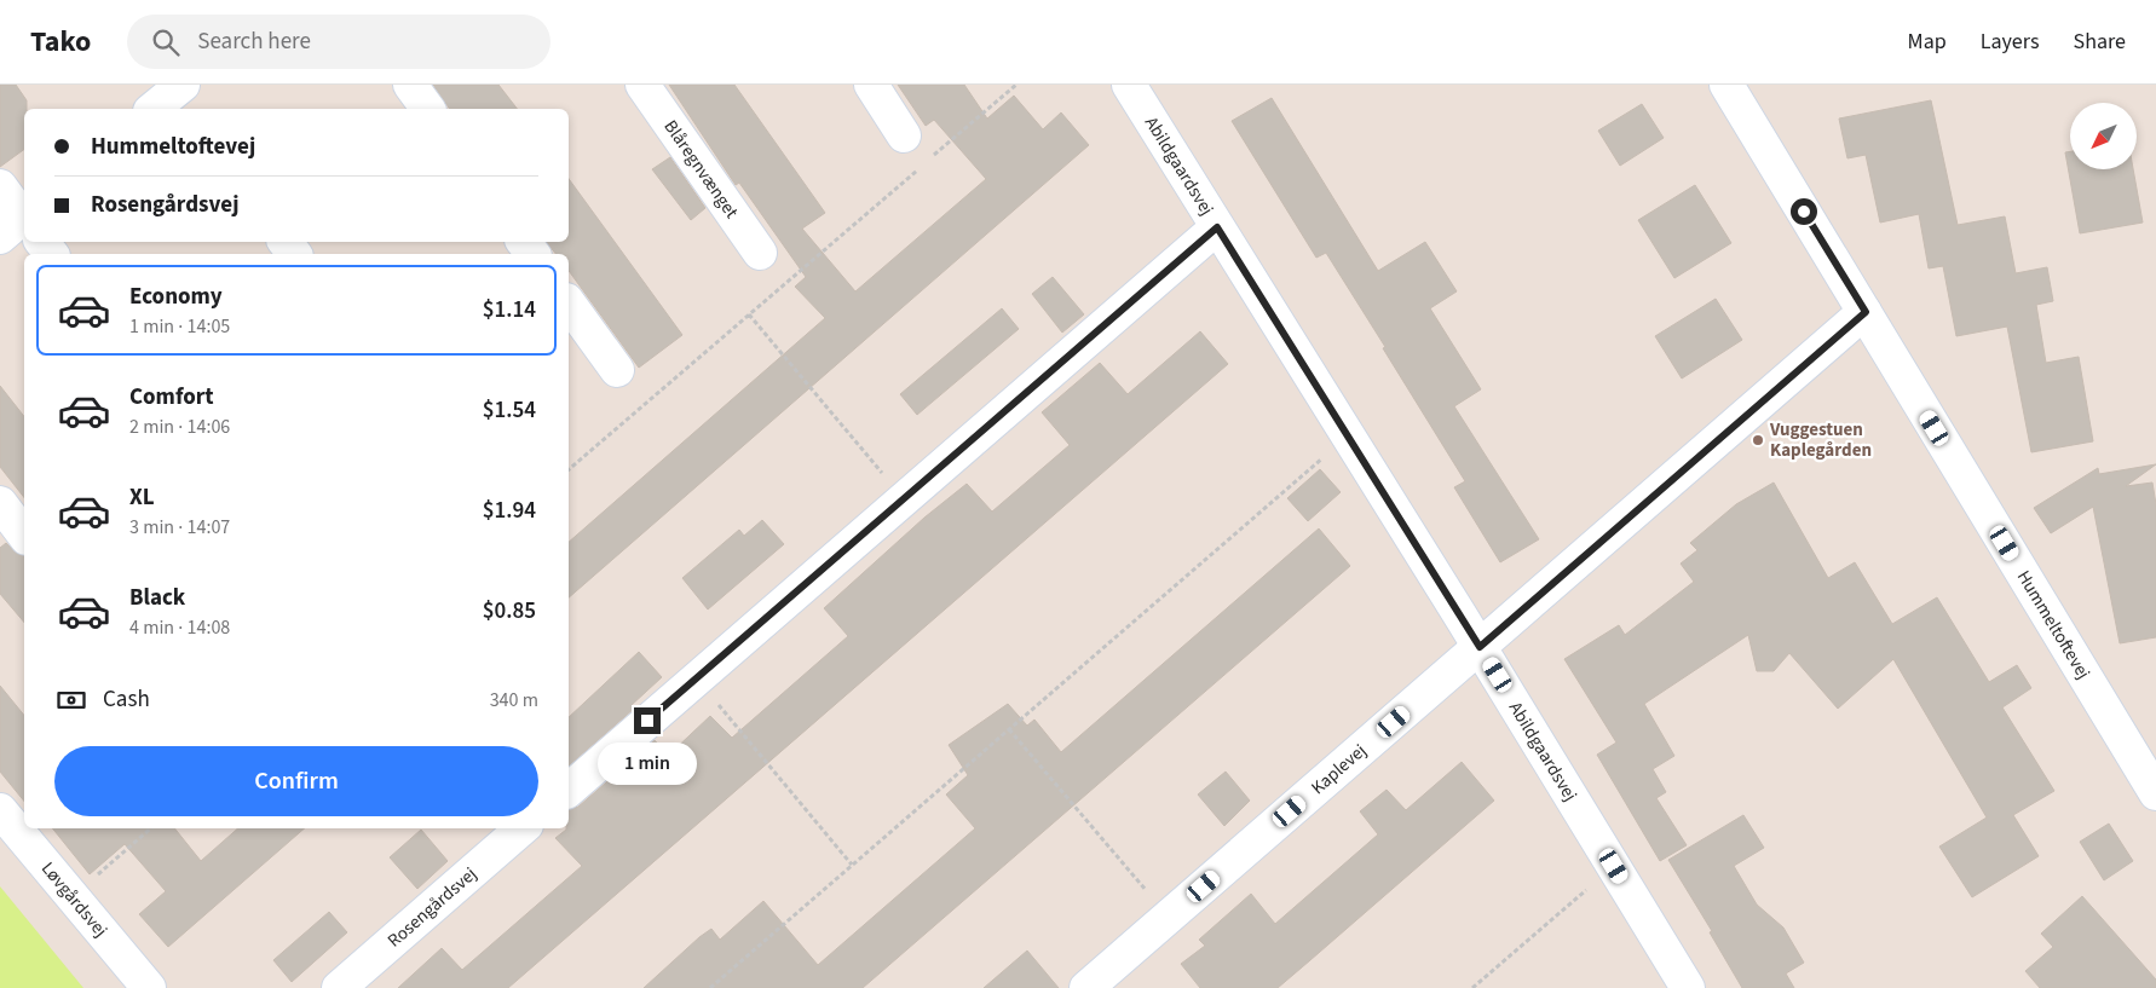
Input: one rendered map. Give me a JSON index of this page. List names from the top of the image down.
{
  "streets": {
    "street": [
      "Abildgaardsvej",
      "Blåregnvænget",
      "Hummeltoftevej",
      "Kaplevej",
      "Løvgårdsvej",
      "Rosengårdsvej"
    ]
  },
  "crossings": [
    ["Abildgaardsvej", "Kaplevej"],
    ["Hummeltoftevej", "Kaplevej"]
  ],
  "places": ["Vuggestuen Kaplegården"],
  "north": "bottom left",
  "page": {
    "header": "Tako",
    "search": "Search here",
    "nav": ["Map", "Layers", "Share"],
    "banner": ["Hummeltoftevej", "Rosengårdsvej"],
    "list": [
      {
        "name": "Economy",
        "note": "1 min · 14:05",
        "value": "$1.14"
      },
      {
        "name": "Comfort",
        "note": "2 min · 14:06",
        "value": "$1.54"
      },
      {
        "name": "XL",
        "note": "3 min · 14:07",
        "value": "$1.94"
      },
      {
        "name": "Black",
        "note": "4 min · 14:08",
        "value": "$0.85"
      }
    ],
    "pay": ["Cash", "340 m"],
    "buttons": "Confirm",
    "bubble": "1 min"
  }
}
